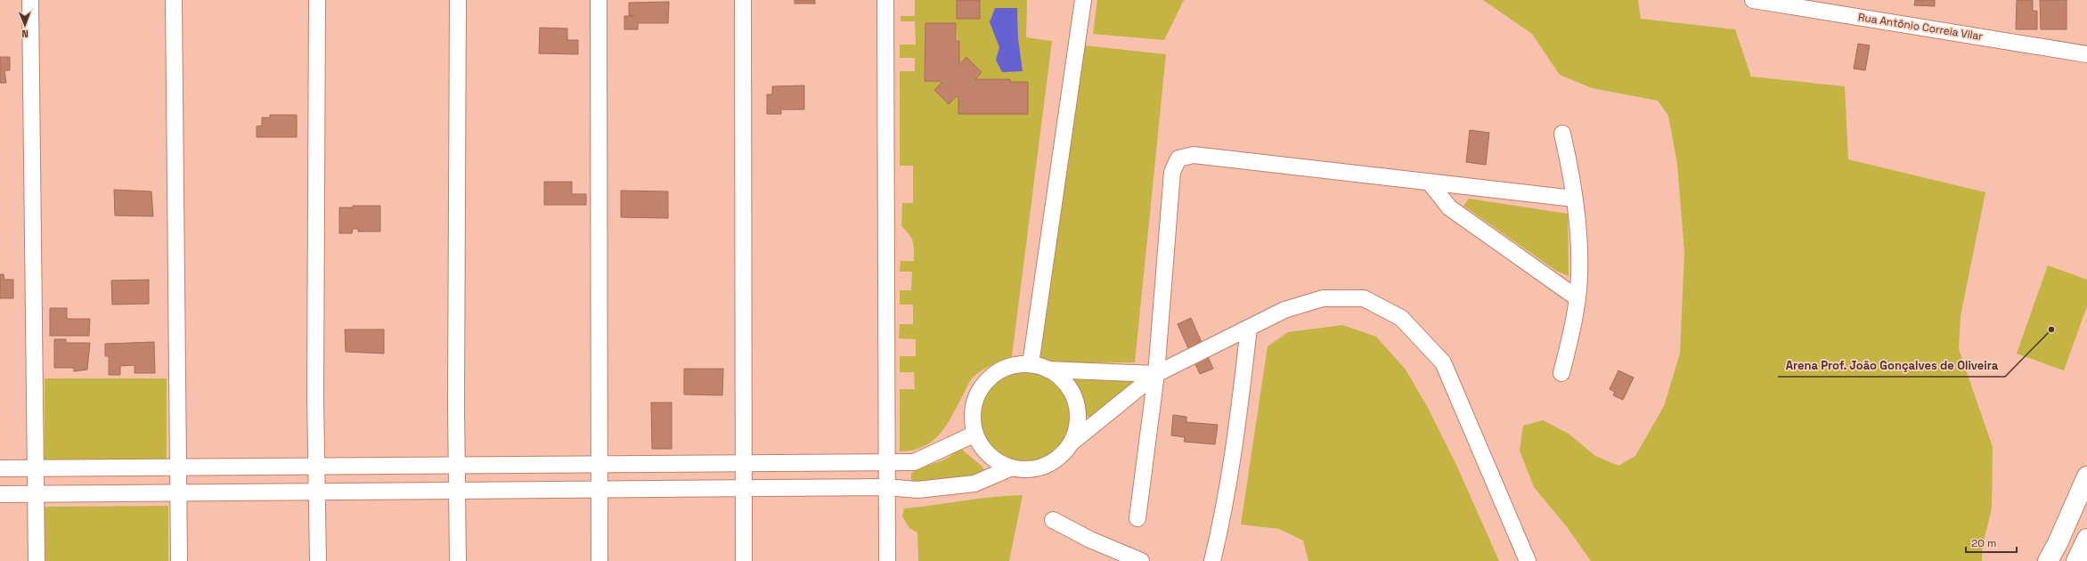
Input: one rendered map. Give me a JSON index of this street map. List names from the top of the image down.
{
  "streets": {
    "street": ["Rua Antônio Correia Vilar"]
  },
  "places": ["Arena Prof. João Gonçalves de Oliveira"],
  "scale_bar": "20 m",
  "north": "bottom"
}
